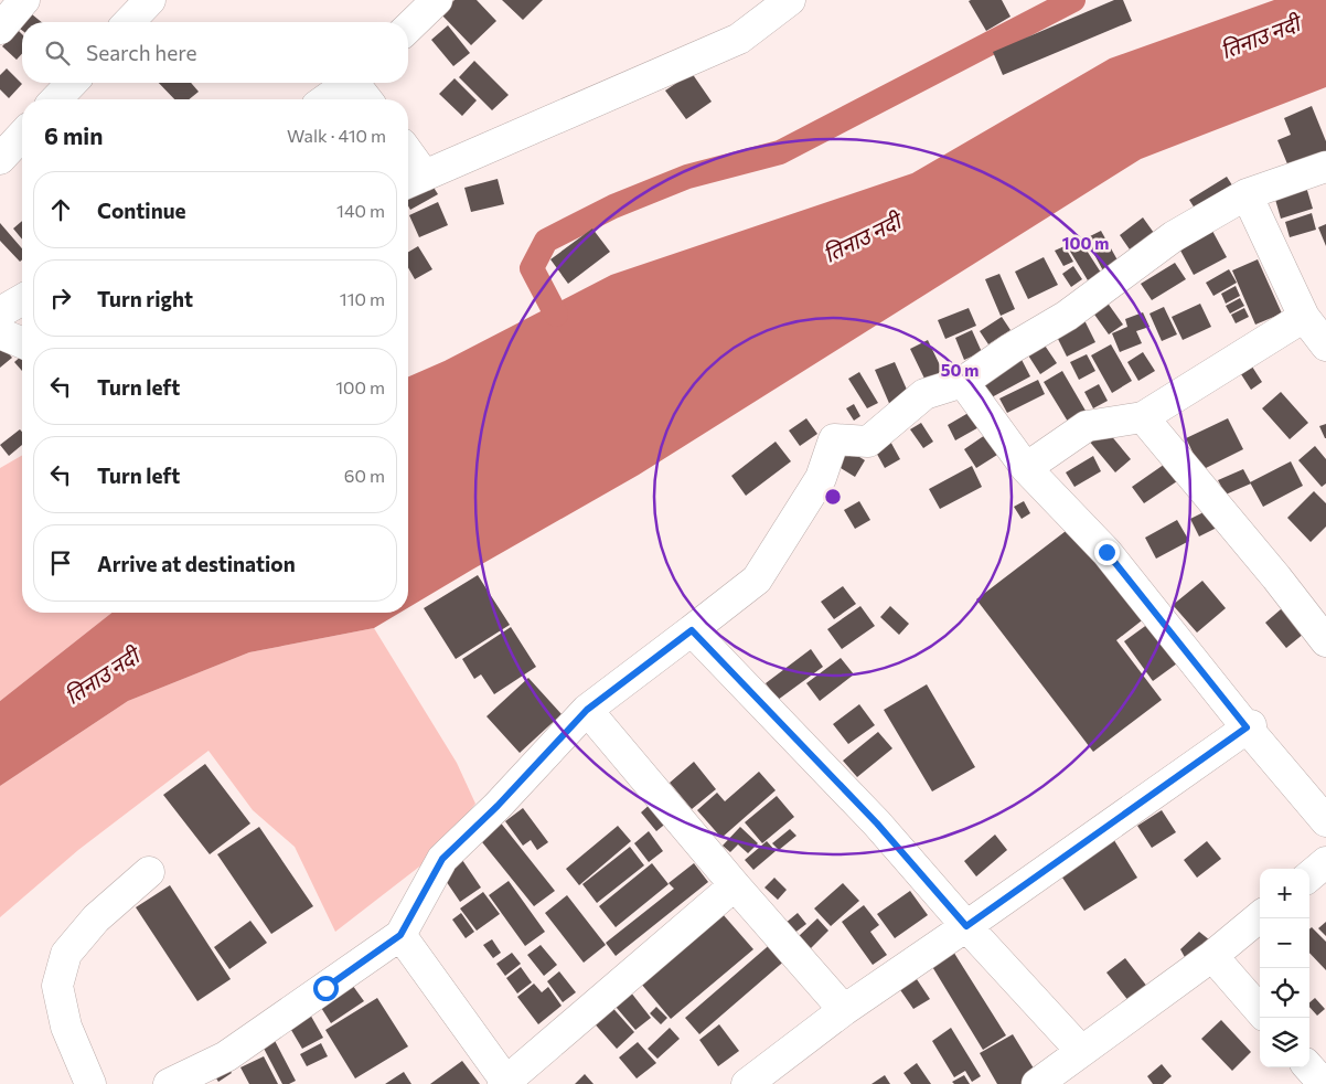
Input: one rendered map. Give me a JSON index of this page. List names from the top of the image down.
{
  "water": ["तिनाउ नदी"],
  "page": {
    "search": "Search here",
    "heading": ["6 min", "Walk · 410 m"],
    "list": [
      ["Continue", "140 m"],
      ["Turn right", "110 m"],
      ["Turn left", "100 m"],
      ["Turn left", "60 m"],
      "Arrive at destination"
    ],
    "map_buttons": ["+", "−"]
  },
  "rings": ["100 m", "50 m"]
}
